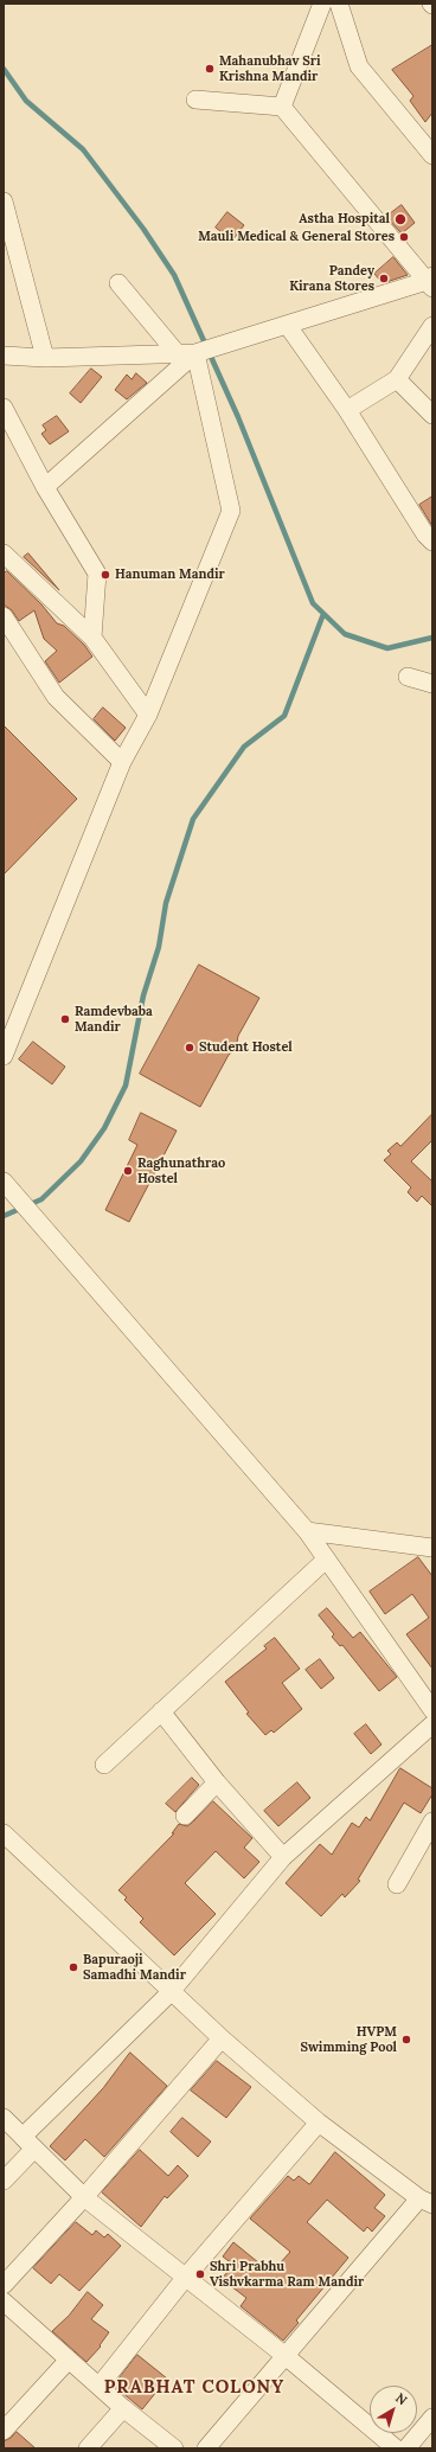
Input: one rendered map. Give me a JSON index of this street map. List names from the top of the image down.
{
  "districts": ["PRABHAT COLONY"],
  "places": [
    "Mahanubhav Sri Krishna Mandir",
    "Astha Hospital",
    "Mauli Medical & General Stores",
    "Pandey Kirana Stores",
    "Hanuman Mandir",
    "Ramdevbaba Mandir",
    "Student Hostel",
    "Raghunathrao Hostel",
    "Bapuraoji Samadhi Mandir",
    "HVPM Swimming Pool",
    "Shri Prabhu Vishvkarma Ram Mandir"
  ],
  "north": "top right"
}
